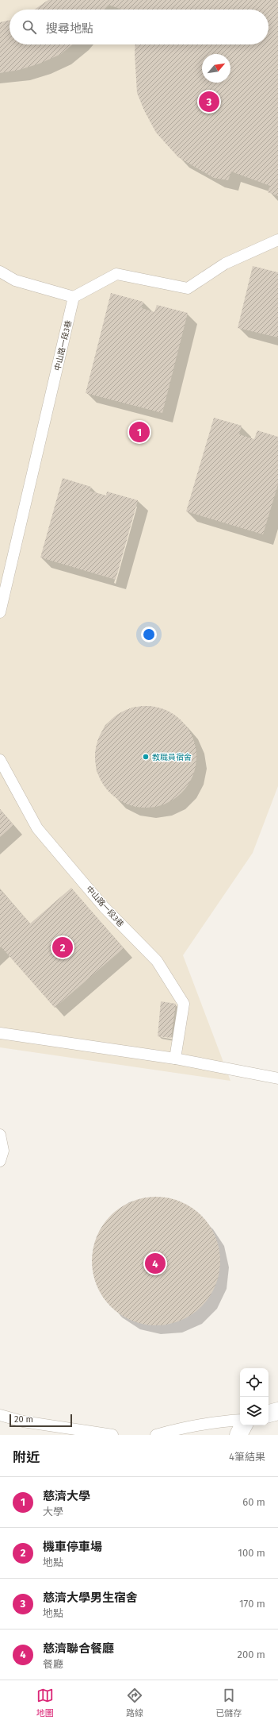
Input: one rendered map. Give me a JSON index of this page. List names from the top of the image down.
{
  "streets": {
    "lane": ["中山路一段3巷"]
  },
  "places": ["教職員宿舍"],
  "scale_bar": "20 m",
  "north": "top right",
  "page": {
    "search": "搜尋地點",
    "pins": [
      "3",
      "1",
      "2",
      "4"
    ],
    "scale": "20 m",
    "heading": ["附近", "4筆結果"],
    "list": [
      {
        "mark": "1",
        "name": "慈濟大學",
        "note": "大學",
        "value": "60 m"
      },
      {
        "mark": "2",
        "name": "機車停車場",
        "note": "地點",
        "value": "100 m"
      },
      {
        "mark": "3",
        "name": "慈濟大學男生宿舍",
        "note": "地點",
        "value": "170 m"
      },
      {
        "mark": "4",
        "name": "慈濟聯合餐廳",
        "note": "餐廳",
        "value": "200 m"
      }
    ],
    "nav": ["地圖", "路線", "已儲存"]
  }
}
